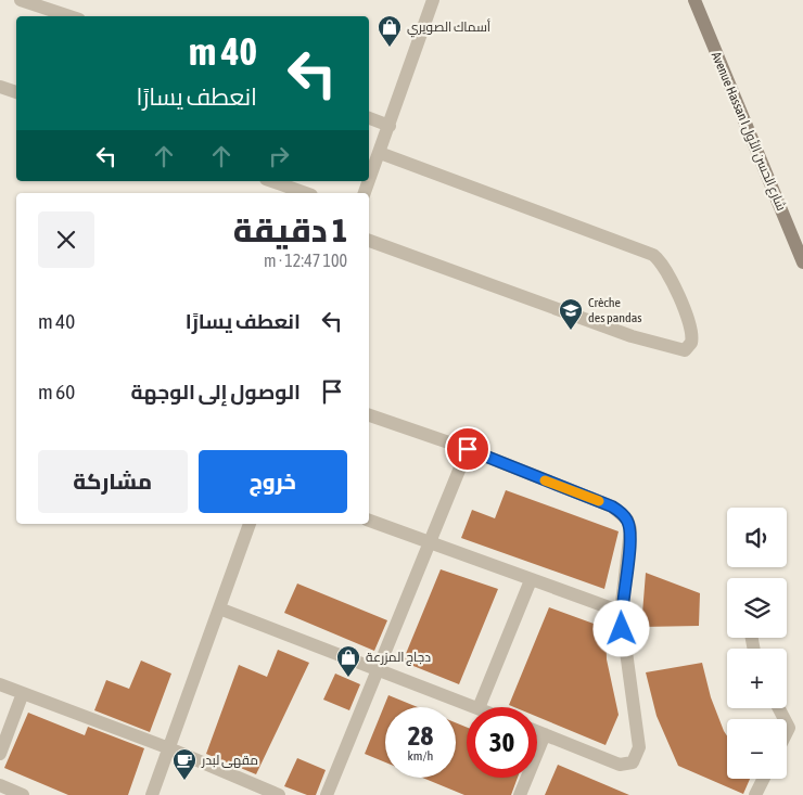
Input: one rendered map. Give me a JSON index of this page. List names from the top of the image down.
{
  "streets": {
    "main road": ["Avenue Hassan I شارع الحسن الأول"]
  },
  "places": {
    "shop": ["أسماك الصويري", "دجاج المزرعة"],
    "school or university": ["Crèche des pandas"],
    "cafe": ["مقهى لبدر"]
  },
  "page": {
    "turn": ["40 m", "انعطف يسارًا"],
    "heading": ["1 دقيقة", "100 m · 12:47"],
    "list": [
      {
        "name": "انعطف يسارًا",
        "value": "40 m"
      },
      {
        "name": "الوصول إلى الوجهة",
        "value": "60 m"
      }
    ],
    "buttons": ["خروج", "مشاركة"],
    "map_buttons": ["+", "−"],
    "speed": "28 km/h",
    "limit": "30"
  }
}
